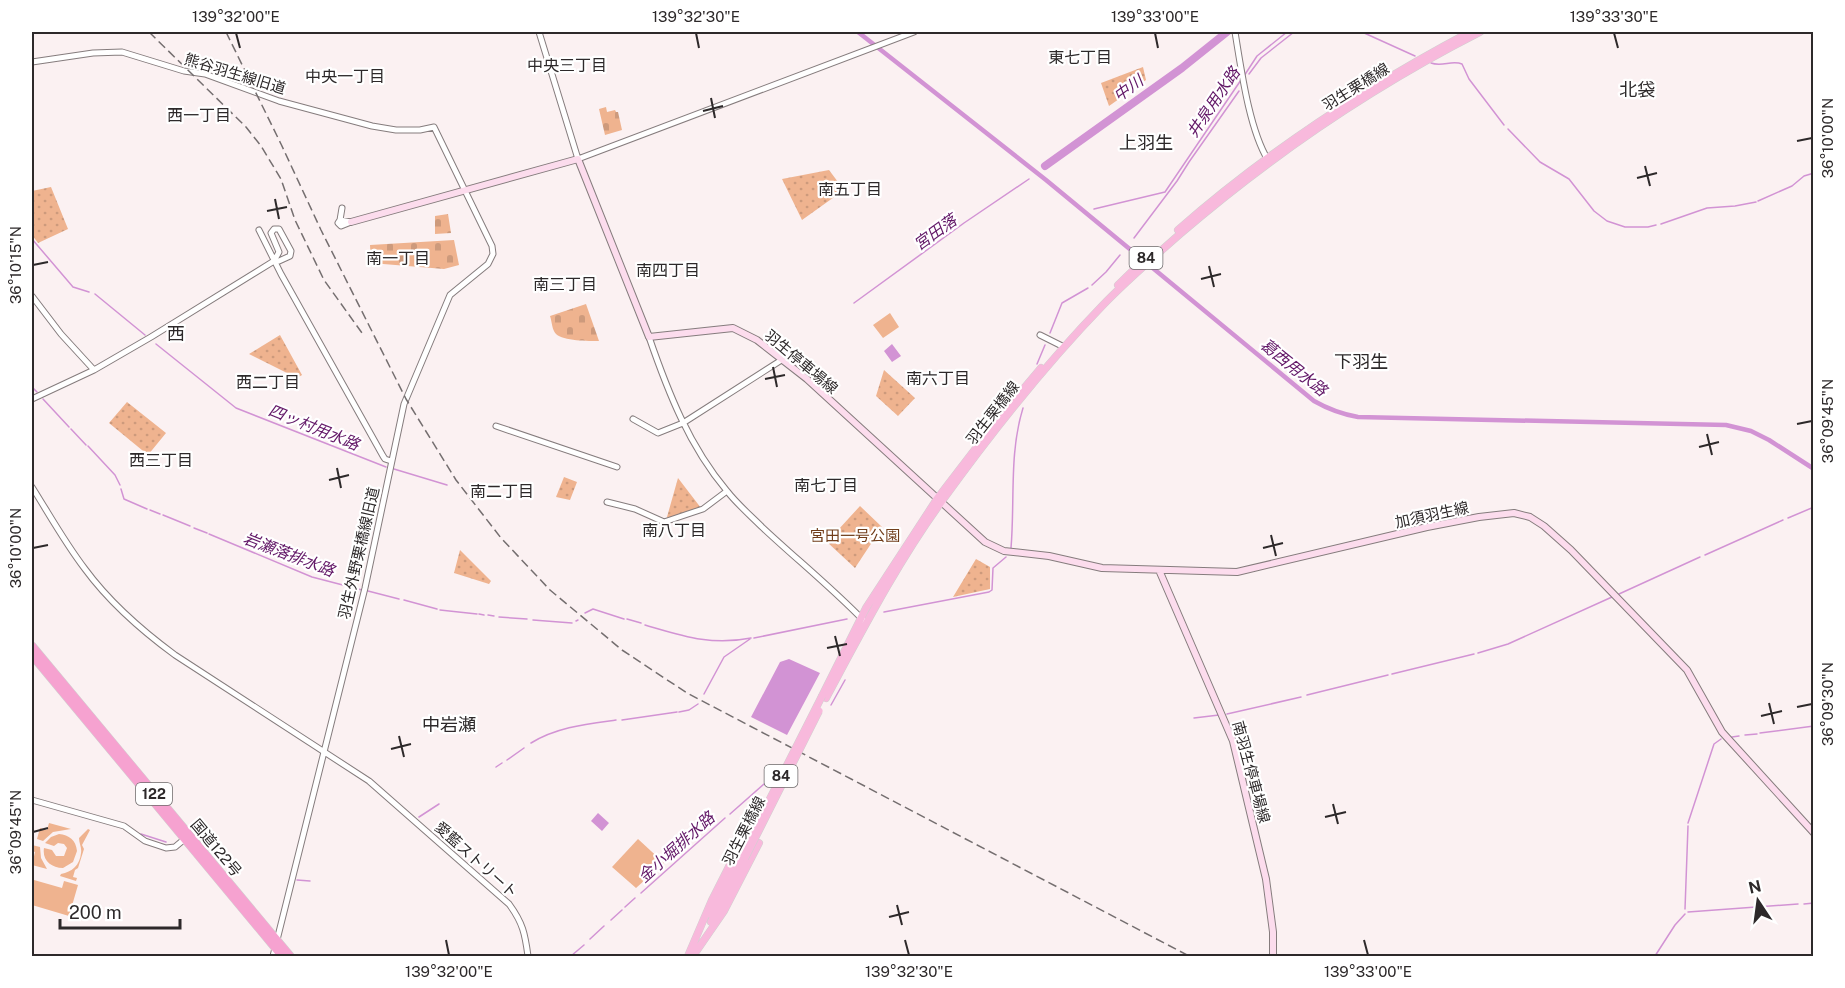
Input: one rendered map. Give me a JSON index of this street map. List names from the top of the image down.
{
  "streets": {
    "highway": ["122", "国道122号"],
    "main road": [
      "羽生栗橋線",
      "84",
      "羽生停車場線",
      "加須羽生線",
      "南羽生停車場線"
    ],
    "street": ["熊谷羽生線旧道", "羽生外野栗橋線旧道", "愛藍ストリート"]
  },
  "crossings": [
    ["熊谷羽生線旧道", "羽生外野栗橋線旧道"],
    ["羽生栗橋線", "羽生停車場線"],
    ["羽生栗橋線", "加須羽生線"],
    ["羽生停車場線", "加須羽生線"],
    ["加須羽生線", "南羽生停車場線"],
    ["羽生外野栗橋線旧道", "国道122号"],
    ["羽生外野栗橋線旧道", "愛藍ストリート"]
  ],
  "districts": [
    "東七丁目",
    "中央三丁目",
    "中央一丁目",
    "北袋",
    "西一丁目",
    "上羽生",
    "南五丁目",
    "南一丁目",
    "南四丁目",
    "南三丁目",
    "西",
    "下羽生",
    "南六丁目",
    "西二丁目",
    "西三丁目",
    "南七丁目",
    "南二丁目",
    "南八丁目",
    "中岩瀬"
  ],
  "water": [
    "中川",
    "井泉用水路",
    "宮田落",
    "葛西用水路",
    "四ッ村用水路",
    "岩瀬落排水路",
    "金小堀排水路"
  ],
  "parks": ["宮田一号公園"],
  "scale_bar": "200 m",
  "north": "top",
  "coordinates": [
    "139°32'00\"E",
    "139°32'30\"E",
    "139°33'00\"E",
    "139°33'30\"E",
    "36°10'00\"N",
    "36°10'15\"N",
    "36°09'45\"N",
    "36°09'30\"N"
  ]
}
